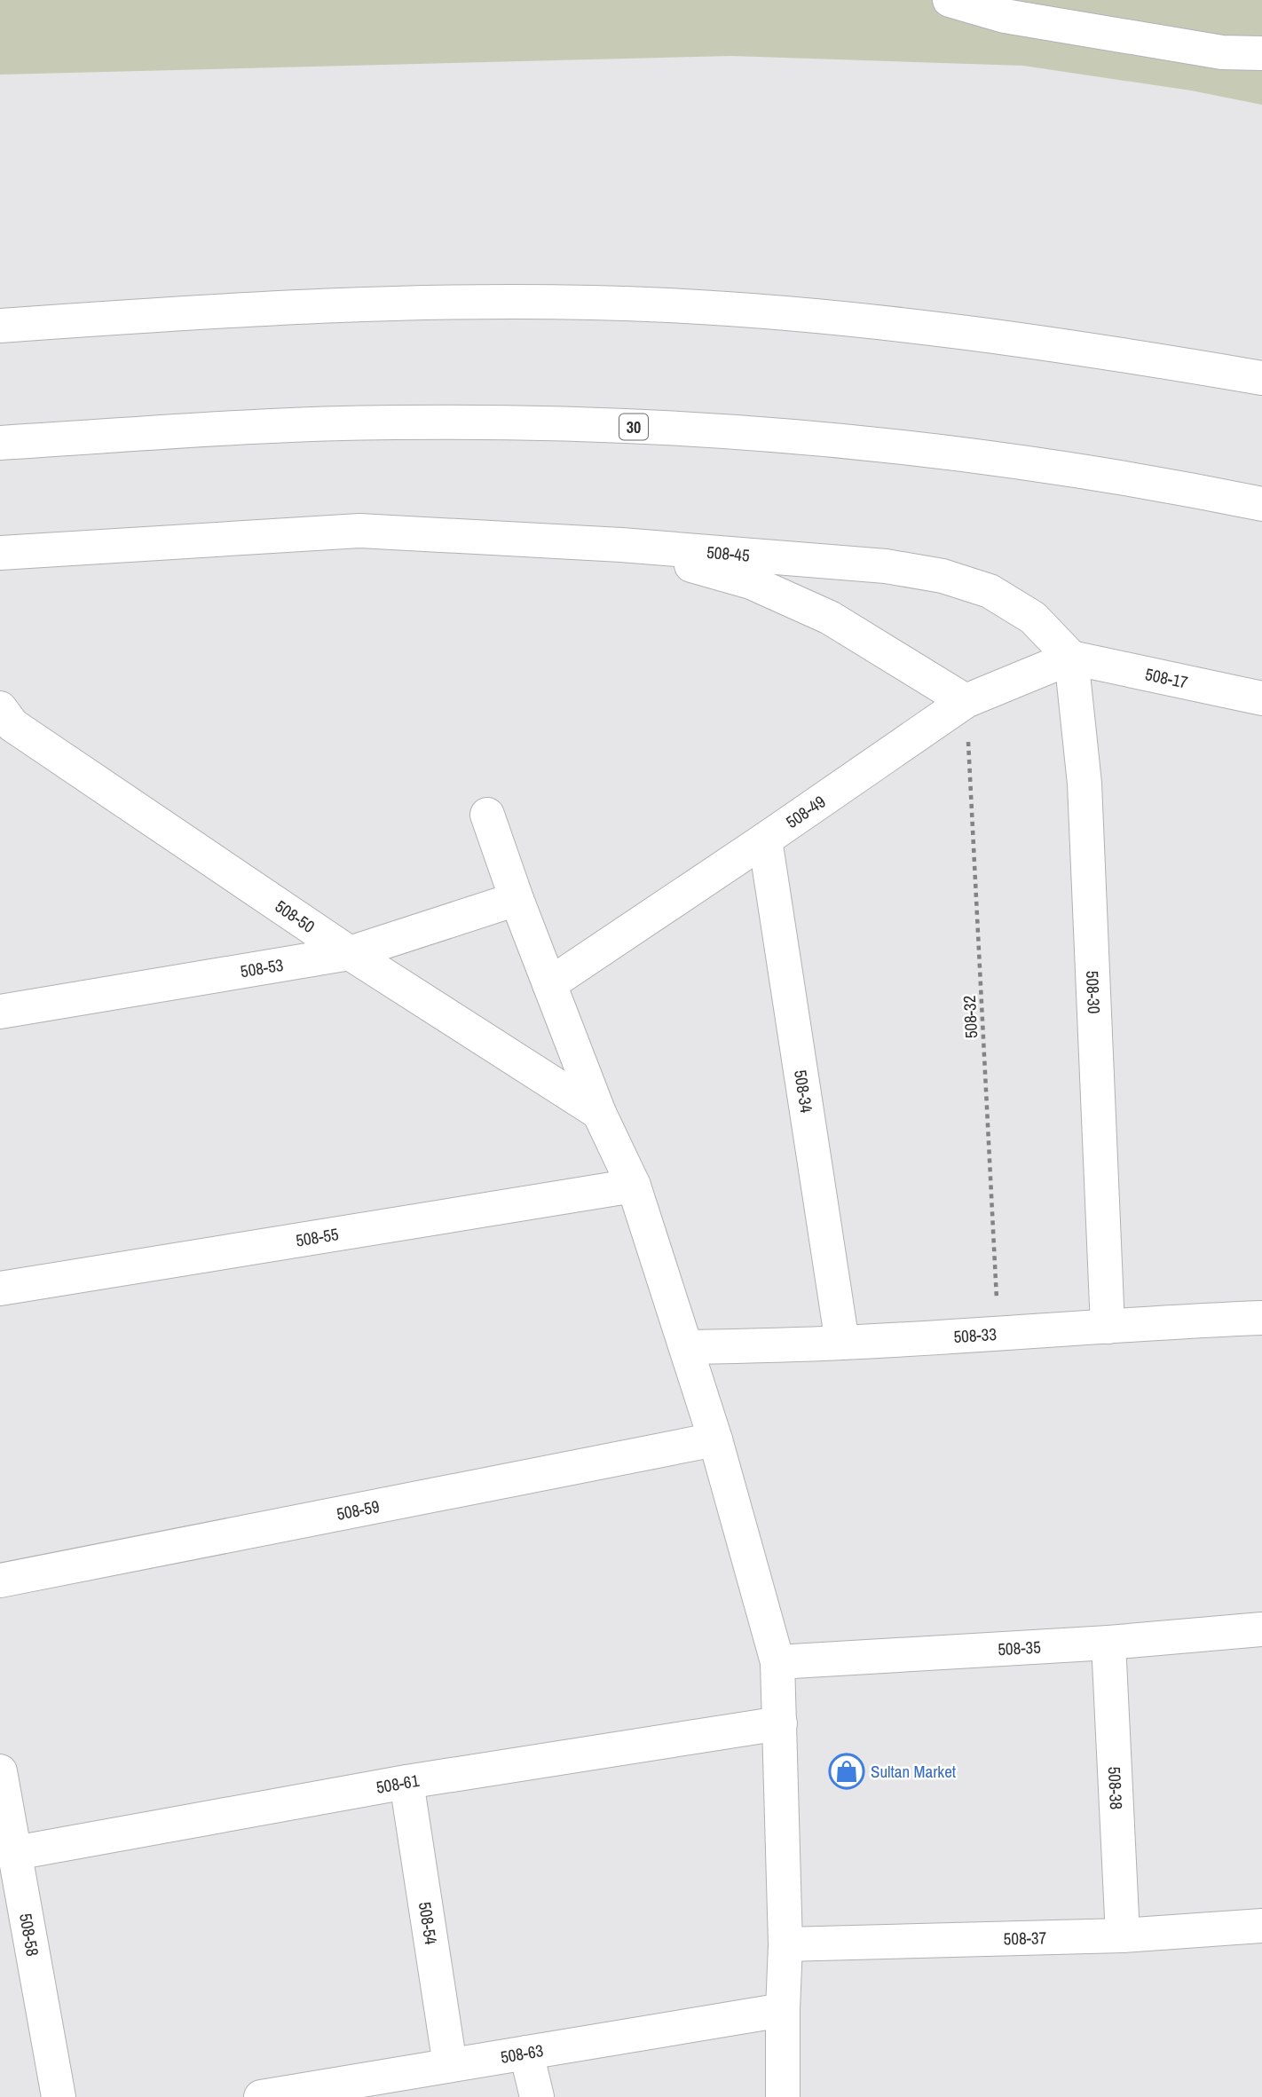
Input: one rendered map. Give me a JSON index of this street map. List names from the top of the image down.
{
  "streets": {
    "street": [
      "30",
      "508-45",
      "508-17",
      "508-49",
      "508-50",
      "508-53",
      "508-30",
      "508-34",
      "508-55",
      "508-33",
      "508-59",
      "508-35",
      "508-61",
      "508-38",
      "508-54",
      "508-58",
      "508-37",
      "508-63"
    ],
    "path": ["508-32"]
  },
  "crossings": [
    ["508-45", "508-17"],
    ["508-45", "508-49"],
    ["508-45", "508-30"],
    ["508-17", "508-49"],
    ["508-17", "508-30"],
    ["508-49", "508-30"],
    ["508-49", "508-32"],
    ["508-49", "508-34"],
    ["508-50", "508-53"],
    ["508-30", "508-33"],
    ["508-32", "508-33"],
    ["508-34", "508-33"],
    ["508-35", "508-38"],
    ["508-61", "508-54"],
    ["508-61", "508-58"],
    ["508-38", "508-37"],
    ["508-54", "508-63"]
  ],
  "places": {
    "shop": ["Sultan Market"]
  }
}
